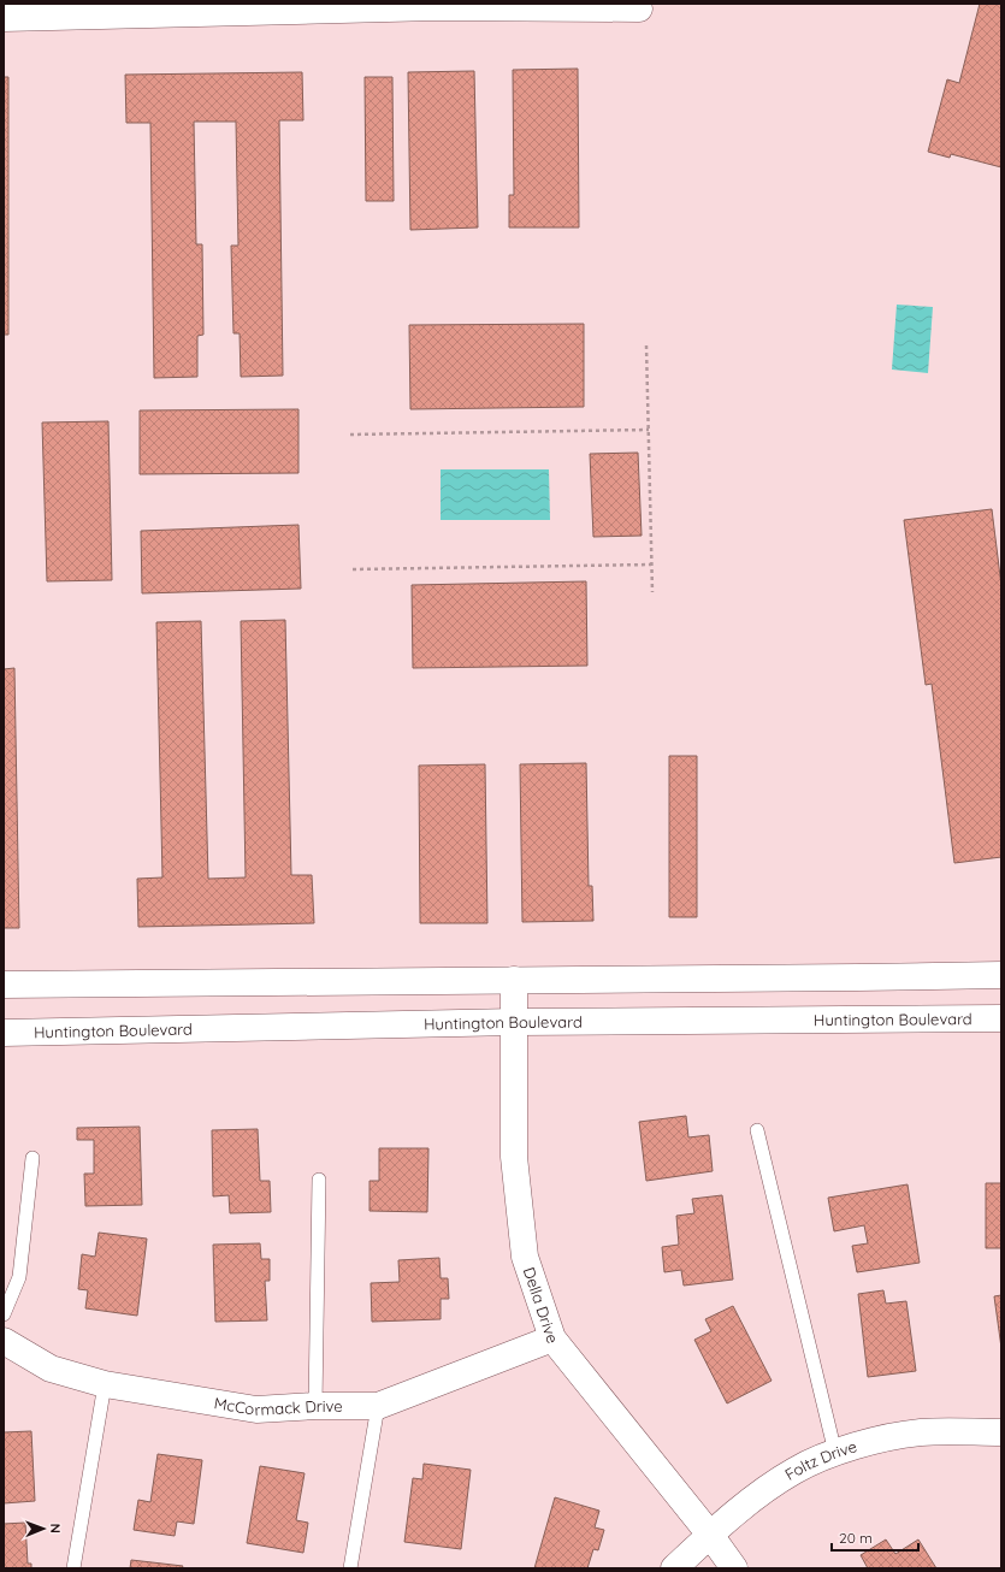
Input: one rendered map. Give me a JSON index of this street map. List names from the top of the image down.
{
  "streets": {
    "street": [
      "Huntington Boulevard",
      "Della Drive",
      "McCormack Drive",
      "Foltz Drive"
    ]
  },
  "crossings": [
    ["Huntington Boulevard", "Della Drive"],
    ["Della Drive", "McCormack Drive"],
    ["Della Drive", "Foltz Drive"]
  ],
  "scale_bar": "20 m",
  "north": "right"
}
